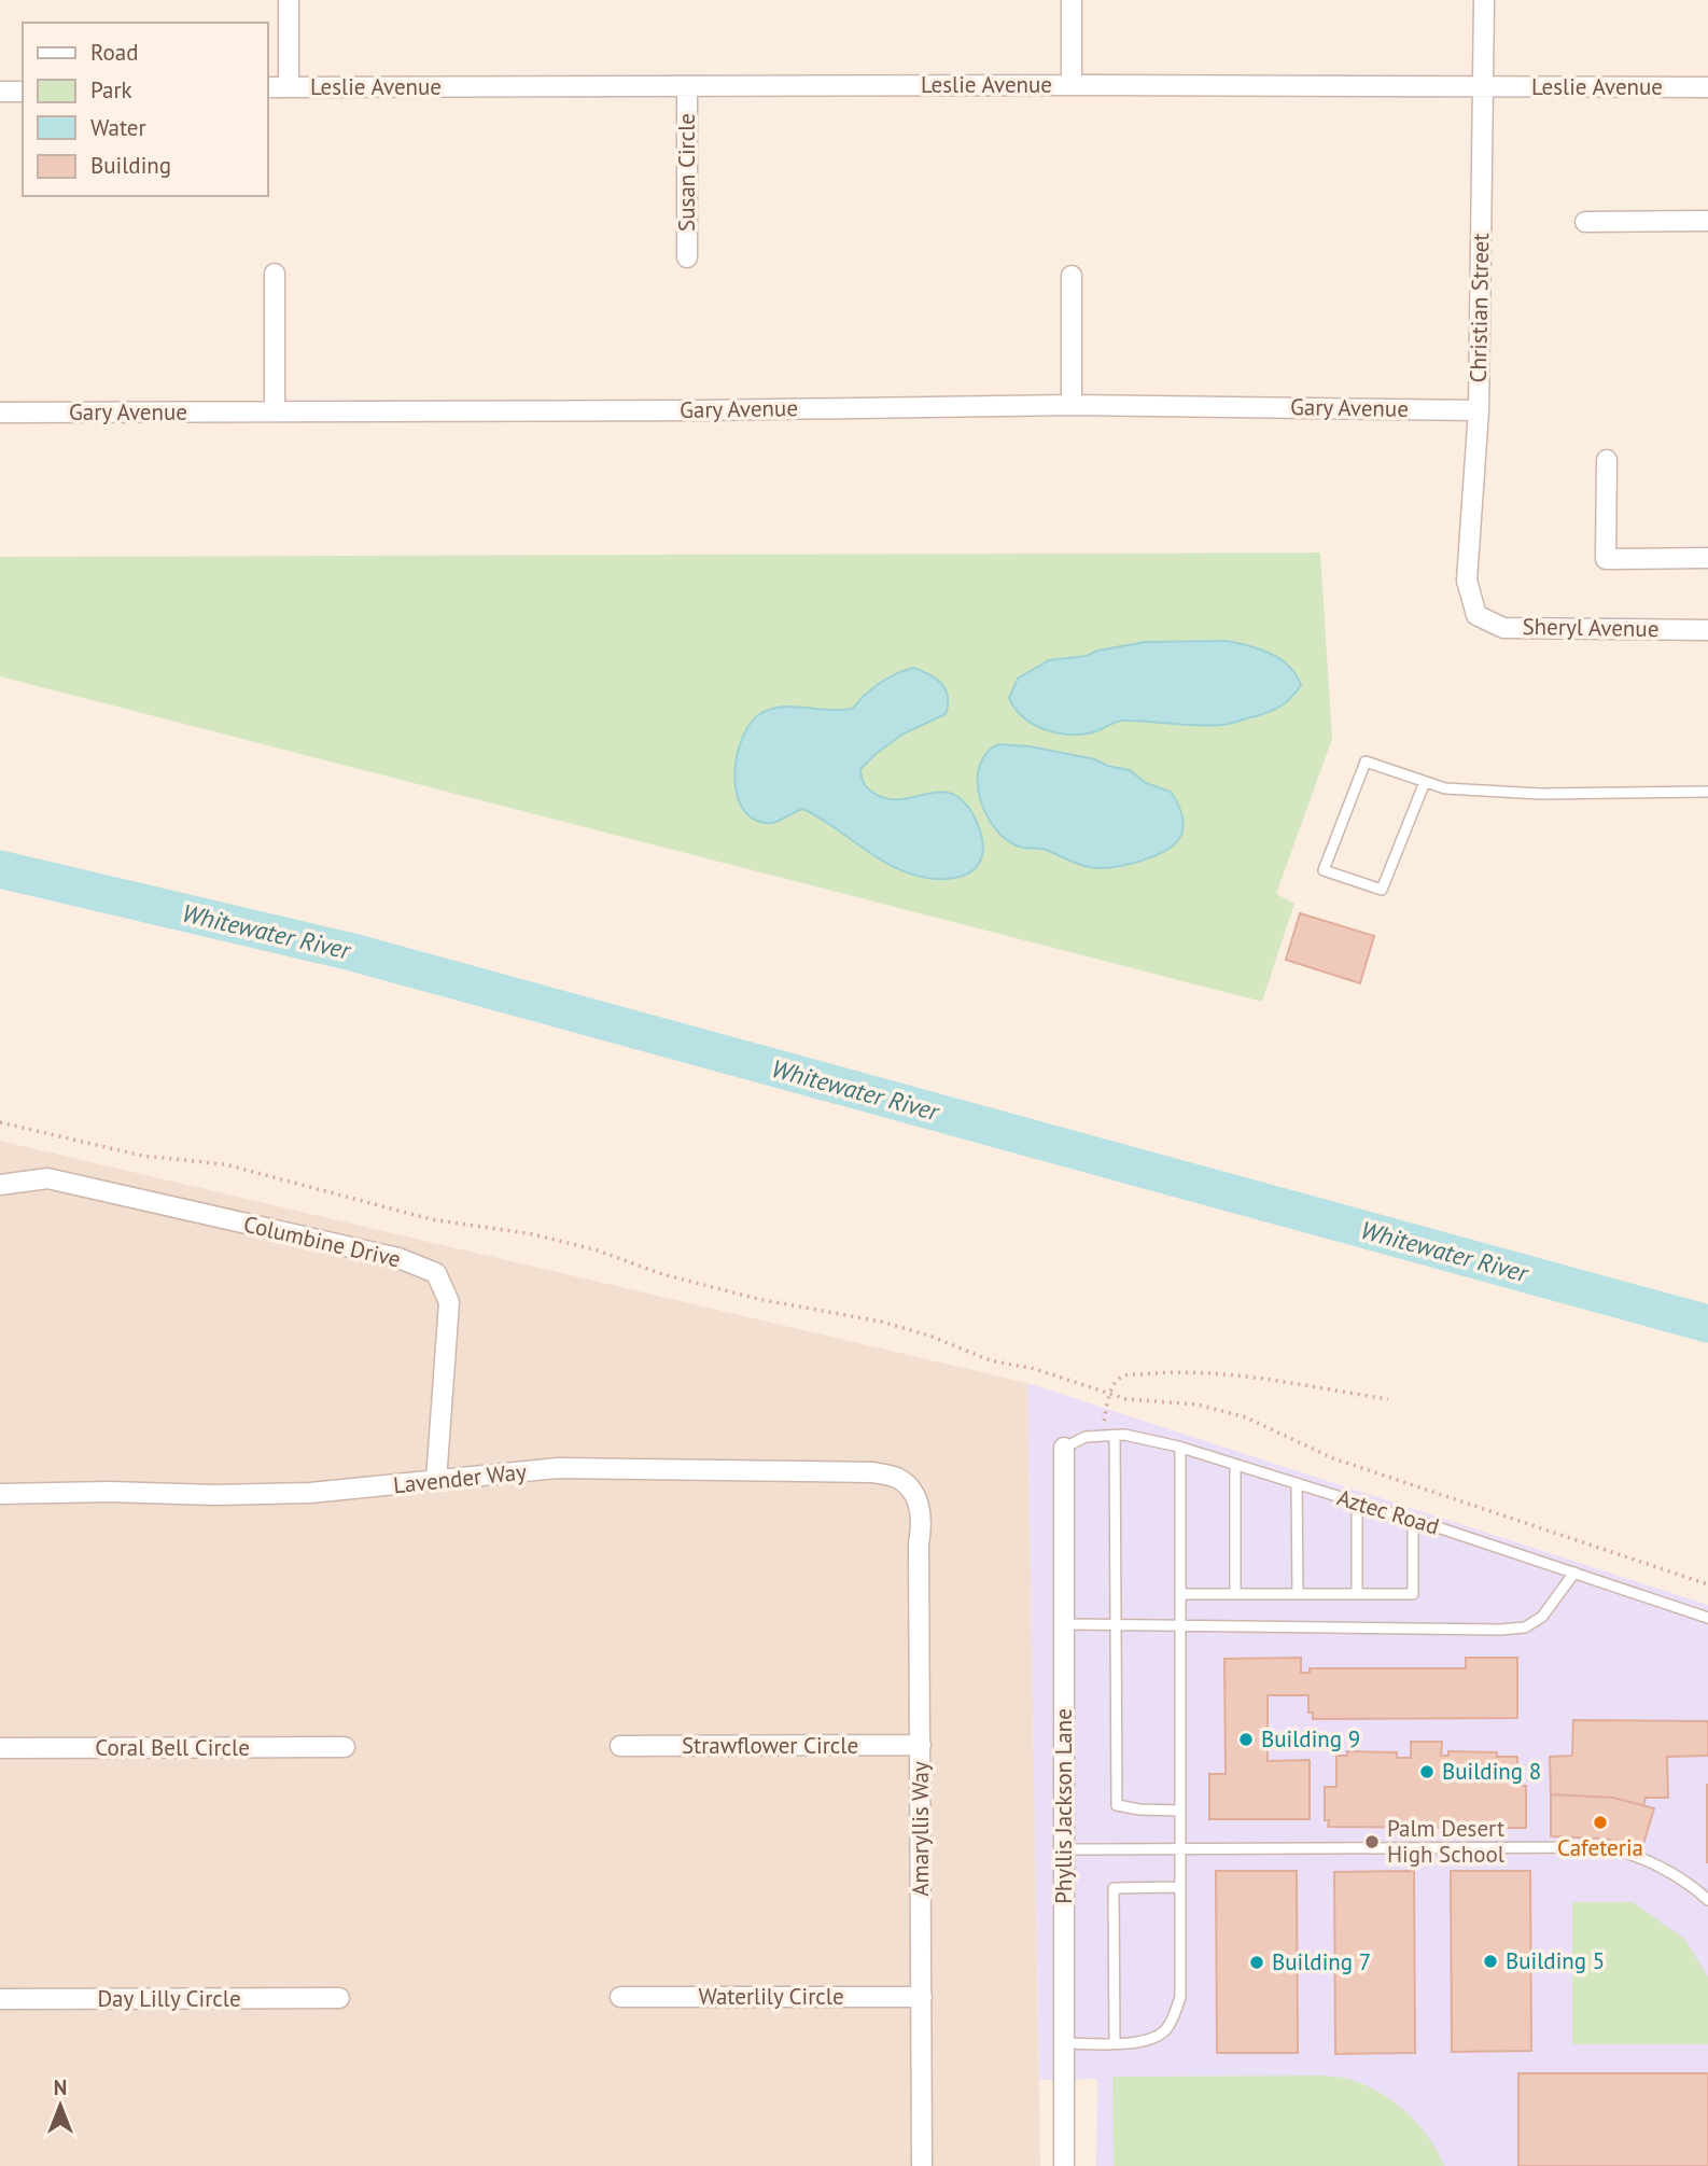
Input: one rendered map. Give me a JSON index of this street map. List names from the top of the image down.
{
  "streets": {
    "street": [
      "Leslie Avenue",
      "Susan Circle",
      "Christian Street",
      "Gary Avenue",
      "Sheryl Avenue",
      "Columbine Drive",
      "Lavender Way",
      "Strawflower Circle",
      "Coral Bell Circle",
      "Phyllis Jackson Lane",
      "Amaryllis Way",
      "Waterlily Circle",
      "Day Lilly Circle"
    ],
    "lane": ["Aztec Road"]
  },
  "crossings": [
    ["Leslie Avenue", "Susan Circle"],
    ["Leslie Avenue", "Christian Street"],
    ["Christian Street", "Gary Avenue"],
    ["Christian Street", "Sheryl Avenue"],
    ["Columbine Drive", "Lavender Way"],
    ["Lavender Way", "Amaryllis Way"],
    ["Aztec Road", "Phyllis Jackson Lane"],
    ["Strawflower Circle", "Amaryllis Way"],
    ["Amaryllis Way", "Waterlily Circle"]
  ],
  "water": ["Whitewater River"],
  "places": [
    "Building 9",
    "Building 8",
    "Cafeteria",
    "Palm Desert High School",
    "Building 5",
    "Building 7"
  ],
  "legend": [
    "Road",
    "Park",
    "Water",
    "Building"
  ],
  "north": "top"
}
